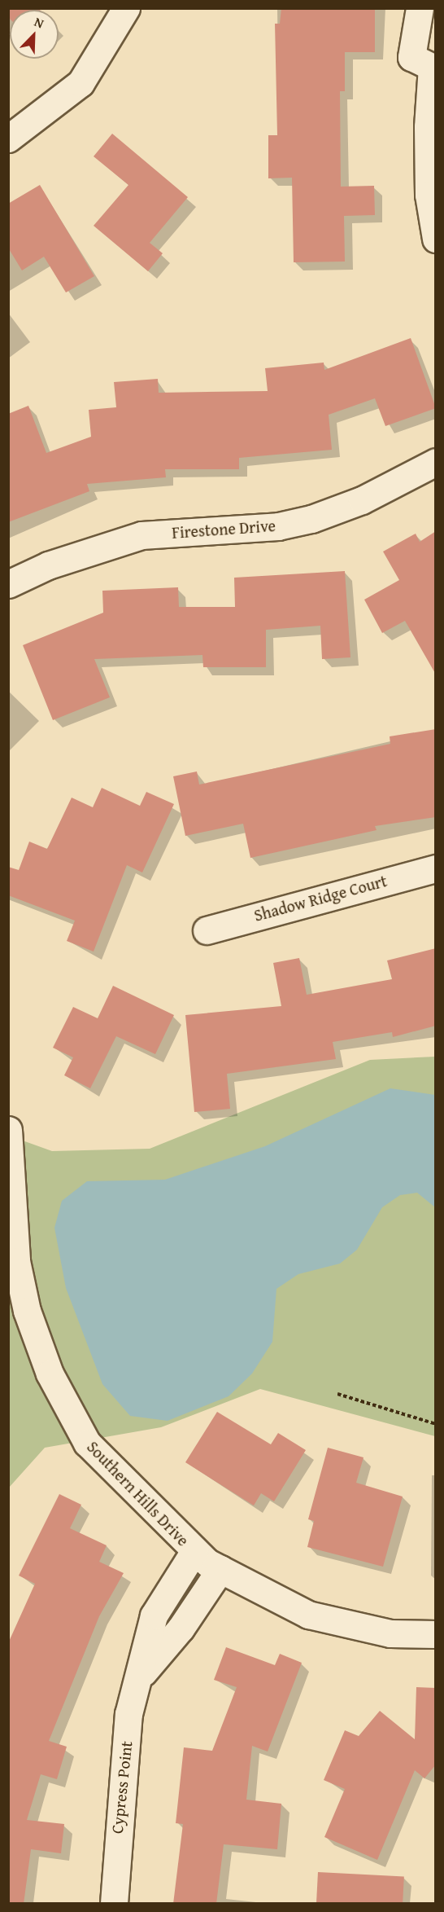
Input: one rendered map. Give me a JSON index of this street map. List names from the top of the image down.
{
  "streets": {
    "street": [
      "Firestone Drive",
      "Shadow Ridge Court",
      "Southern Hills Drive",
      "Cypress Point"
    ]
  },
  "crossings": [
    ["Southern Hills Drive", "Cypress Point"]
  ],
  "north": "top right"
}
